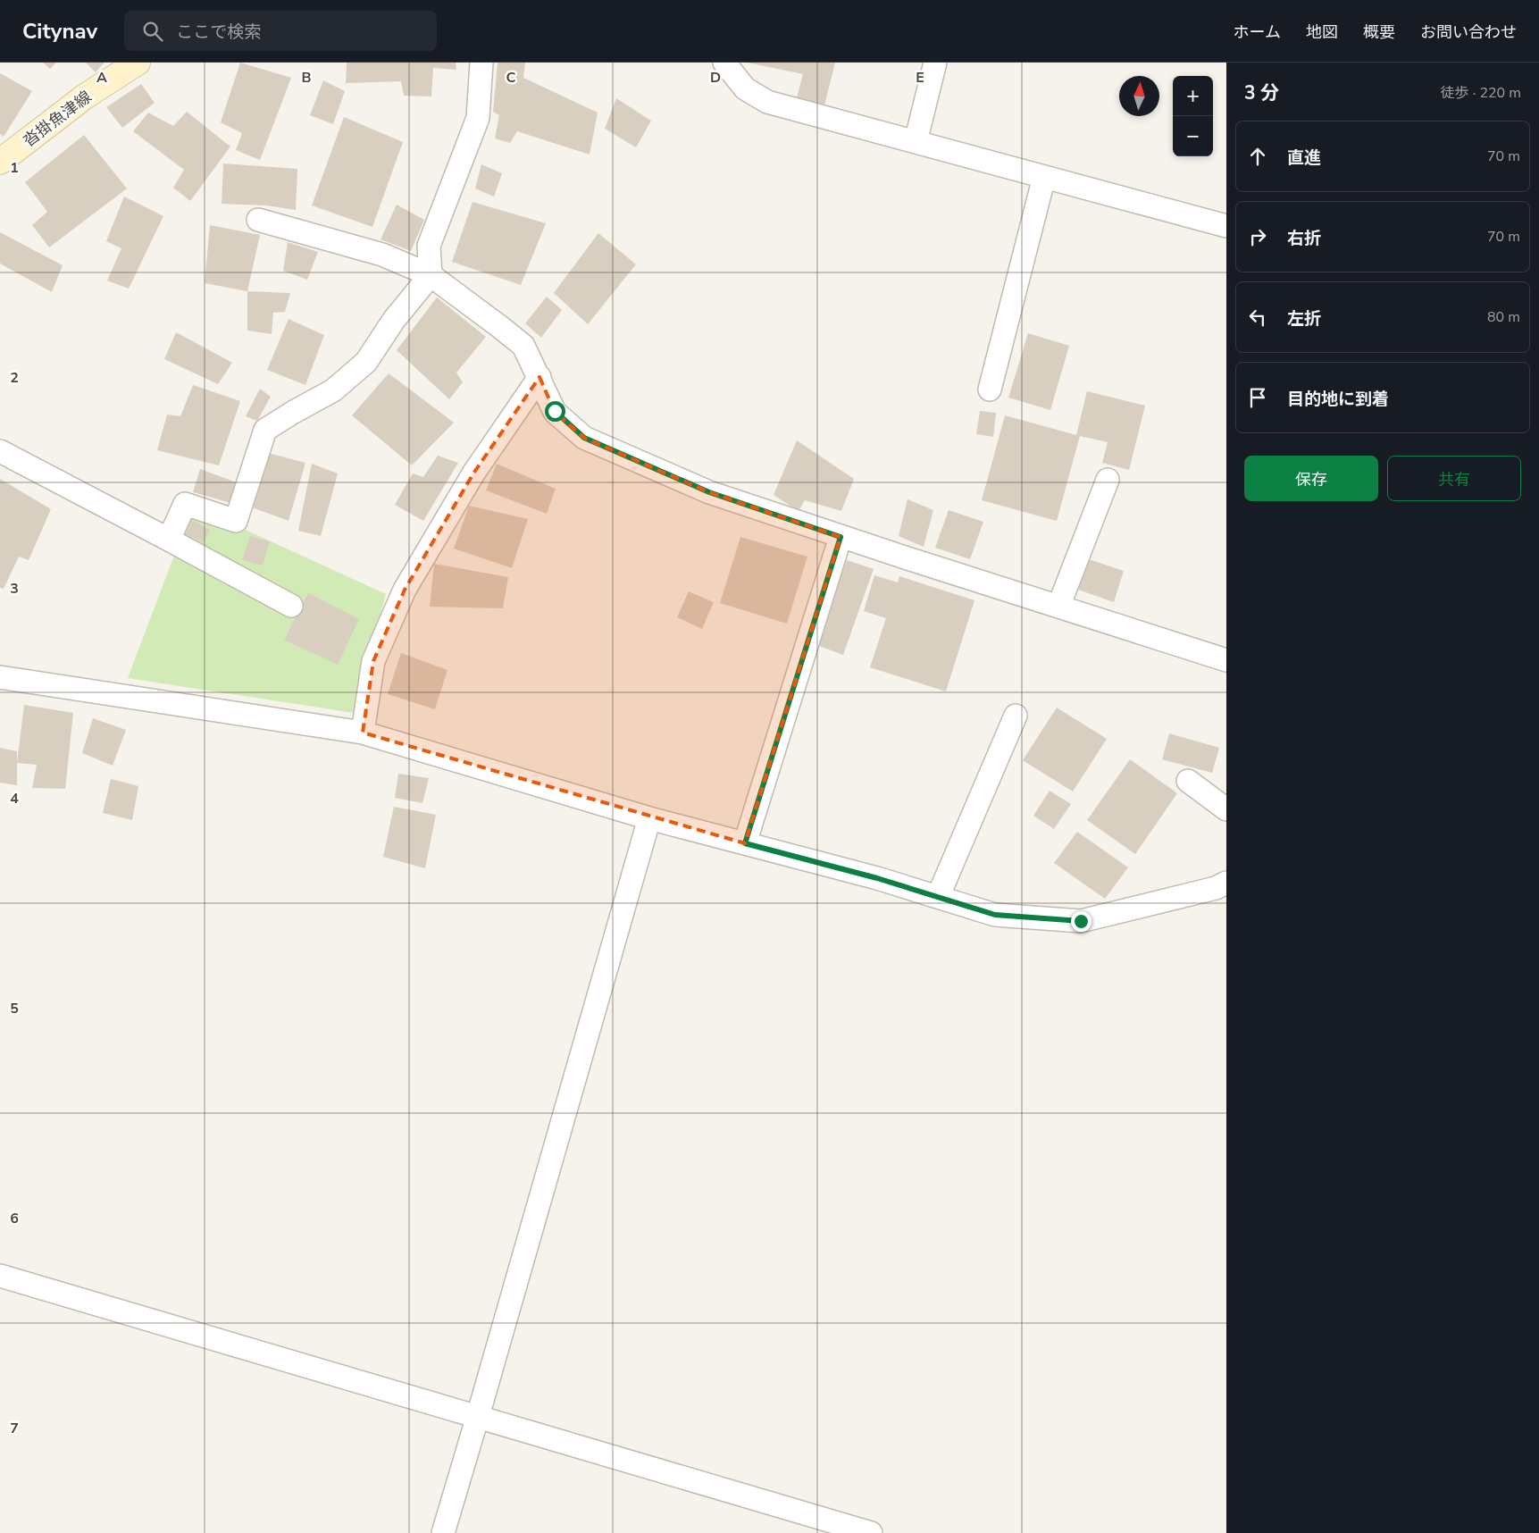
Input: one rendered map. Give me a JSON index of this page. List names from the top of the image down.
{
  "streets": {
    "main road": ["沓掛魚津線"]
  },
  "north": "top",
  "page": {
    "header": "Citynav",
    "search": "ここで検索",
    "nav": [
      "ホーム",
      "地図",
      "概要",
      "お問い合わせ"
    ],
    "heading": ["3 分", "徒歩 · 220 m"],
    "map_buttons": ["+", "−"],
    "list": [
      ["直進", "70 m"],
      ["右折", "70 m"],
      ["左折", "80 m"],
      "目的地に到着"
    ],
    "buttons": ["保存", "共有"]
  },
  "grid": {
    "columns": [
      "A",
      "B",
      "C",
      "D",
      "E"
    ],
    "rows": [
      "1",
      "2",
      "3",
      "4",
      "5",
      "6",
      "7"
    ]
  }
}
